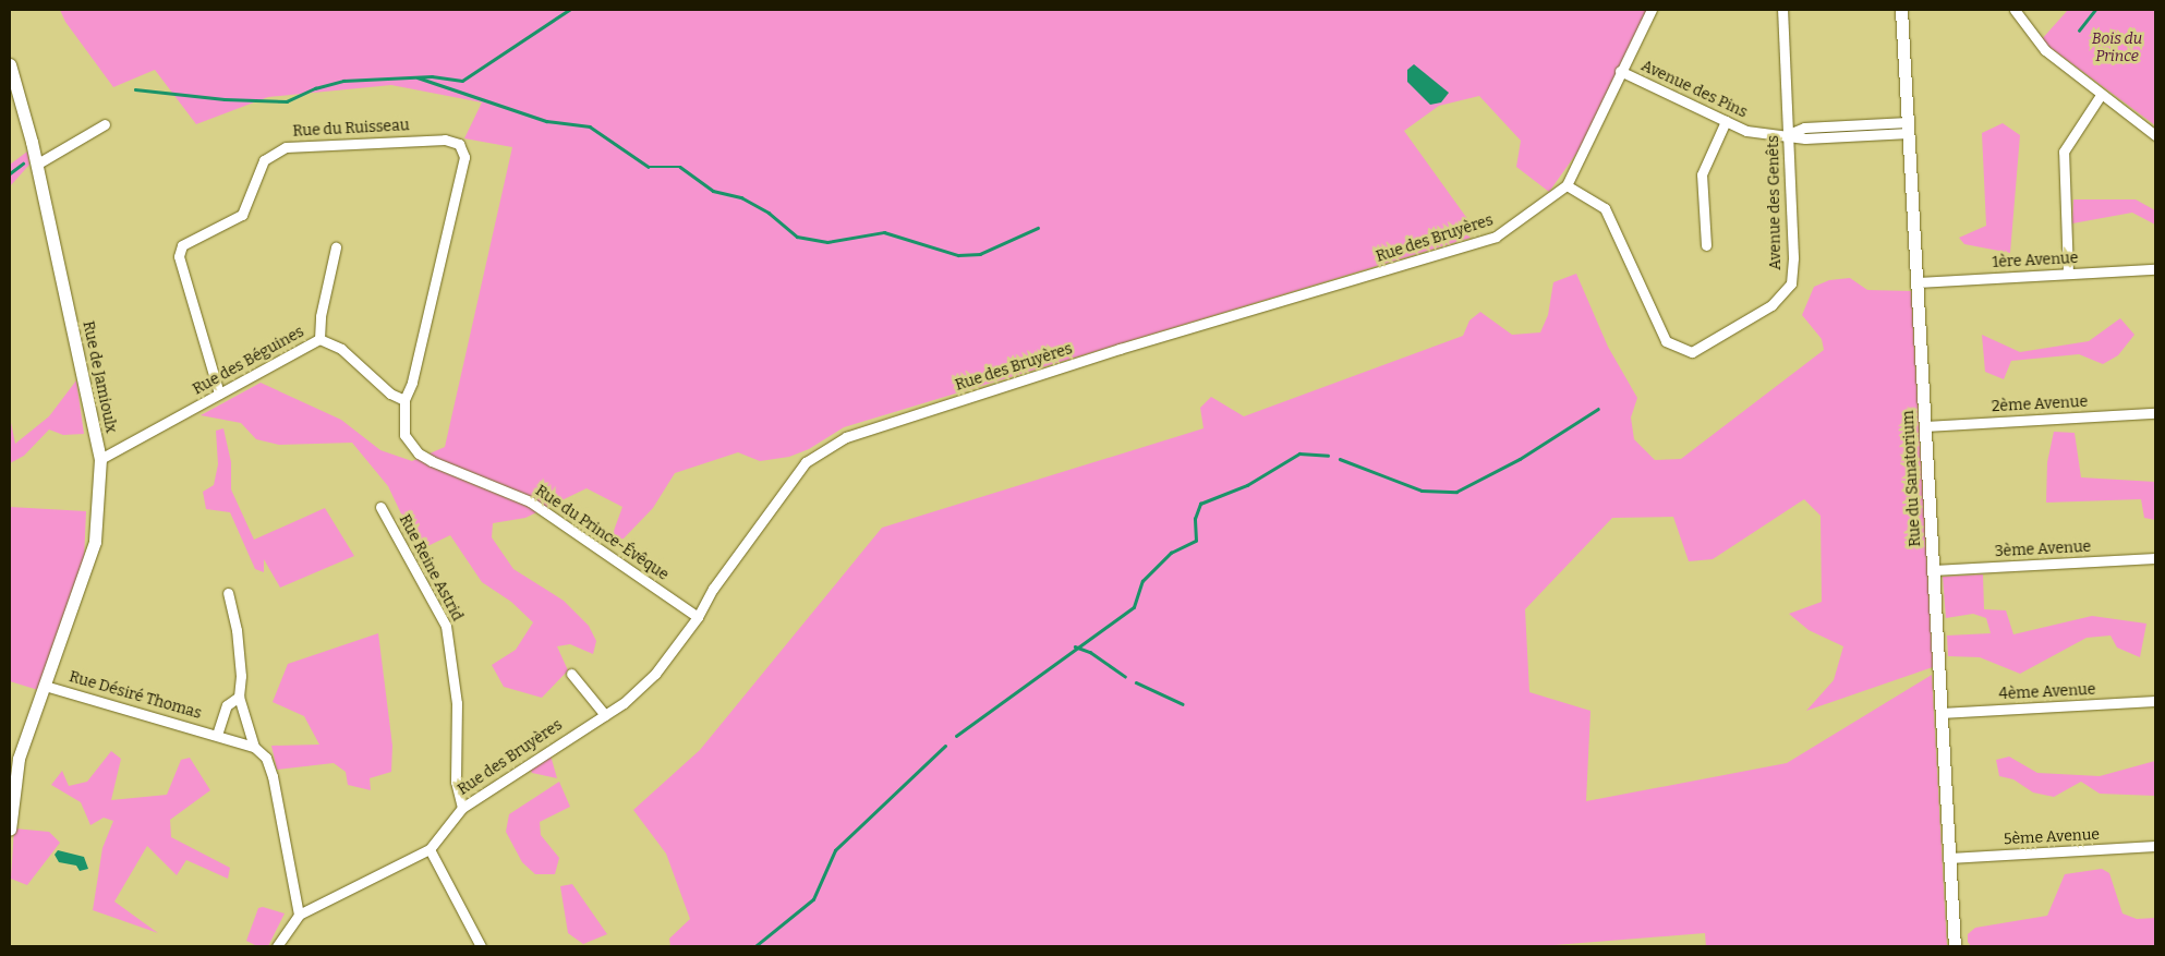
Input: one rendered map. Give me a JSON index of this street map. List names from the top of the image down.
{
  "streets": {
    "street": [
      "Avenue des Pins",
      "Rue du Ruisseau",
      "Avenue des Genêts",
      "Rue des Bruyères",
      "1ère Avenue",
      "Rue des Béguines",
      "Rue de Jamioulx",
      "2ème Avenue",
      "Rue du Sanatorium",
      "Rue du Prince-Évêque",
      "3ème Avenue",
      "Rue Reine Astrid",
      "4ème Avenue",
      "Rue Désiré Thomas",
      "5ème Avenue"
    ]
  },
  "crossings": [
    ["Avenue des Pins", "Avenue des Genêts"],
    ["Avenue des Pins", "Rue du Sanatorium"],
    ["Rue du Ruisseau", "Rue des Béguines"],
    ["Rue du Ruisseau", "Rue du Prince-Évêque"],
    ["Avenue des Genêts", "Rue des Bruyères"],
    ["Rue des Bruyères", "Rue du Prince-Évêque"],
    ["Rue des Bruyères", "Rue Reine Astrid"],
    ["1ère Avenue", "Rue du Sanatorium"],
    ["Rue des Béguines", "Rue de Jamioulx"],
    ["Rue des Béguines", "Rue du Prince-Évêque"],
    ["Rue de Jamioulx", "Rue Désiré Thomas"],
    ["2ème Avenue", "Rue du Sanatorium"],
    ["Rue du Sanatorium", "3ème Avenue"],
    ["Rue du Sanatorium", "4ème Avenue"],
    ["Rue du Sanatorium", "5ème Avenue"]
  ],
  "parks": ["Bois du Prince"]
}
